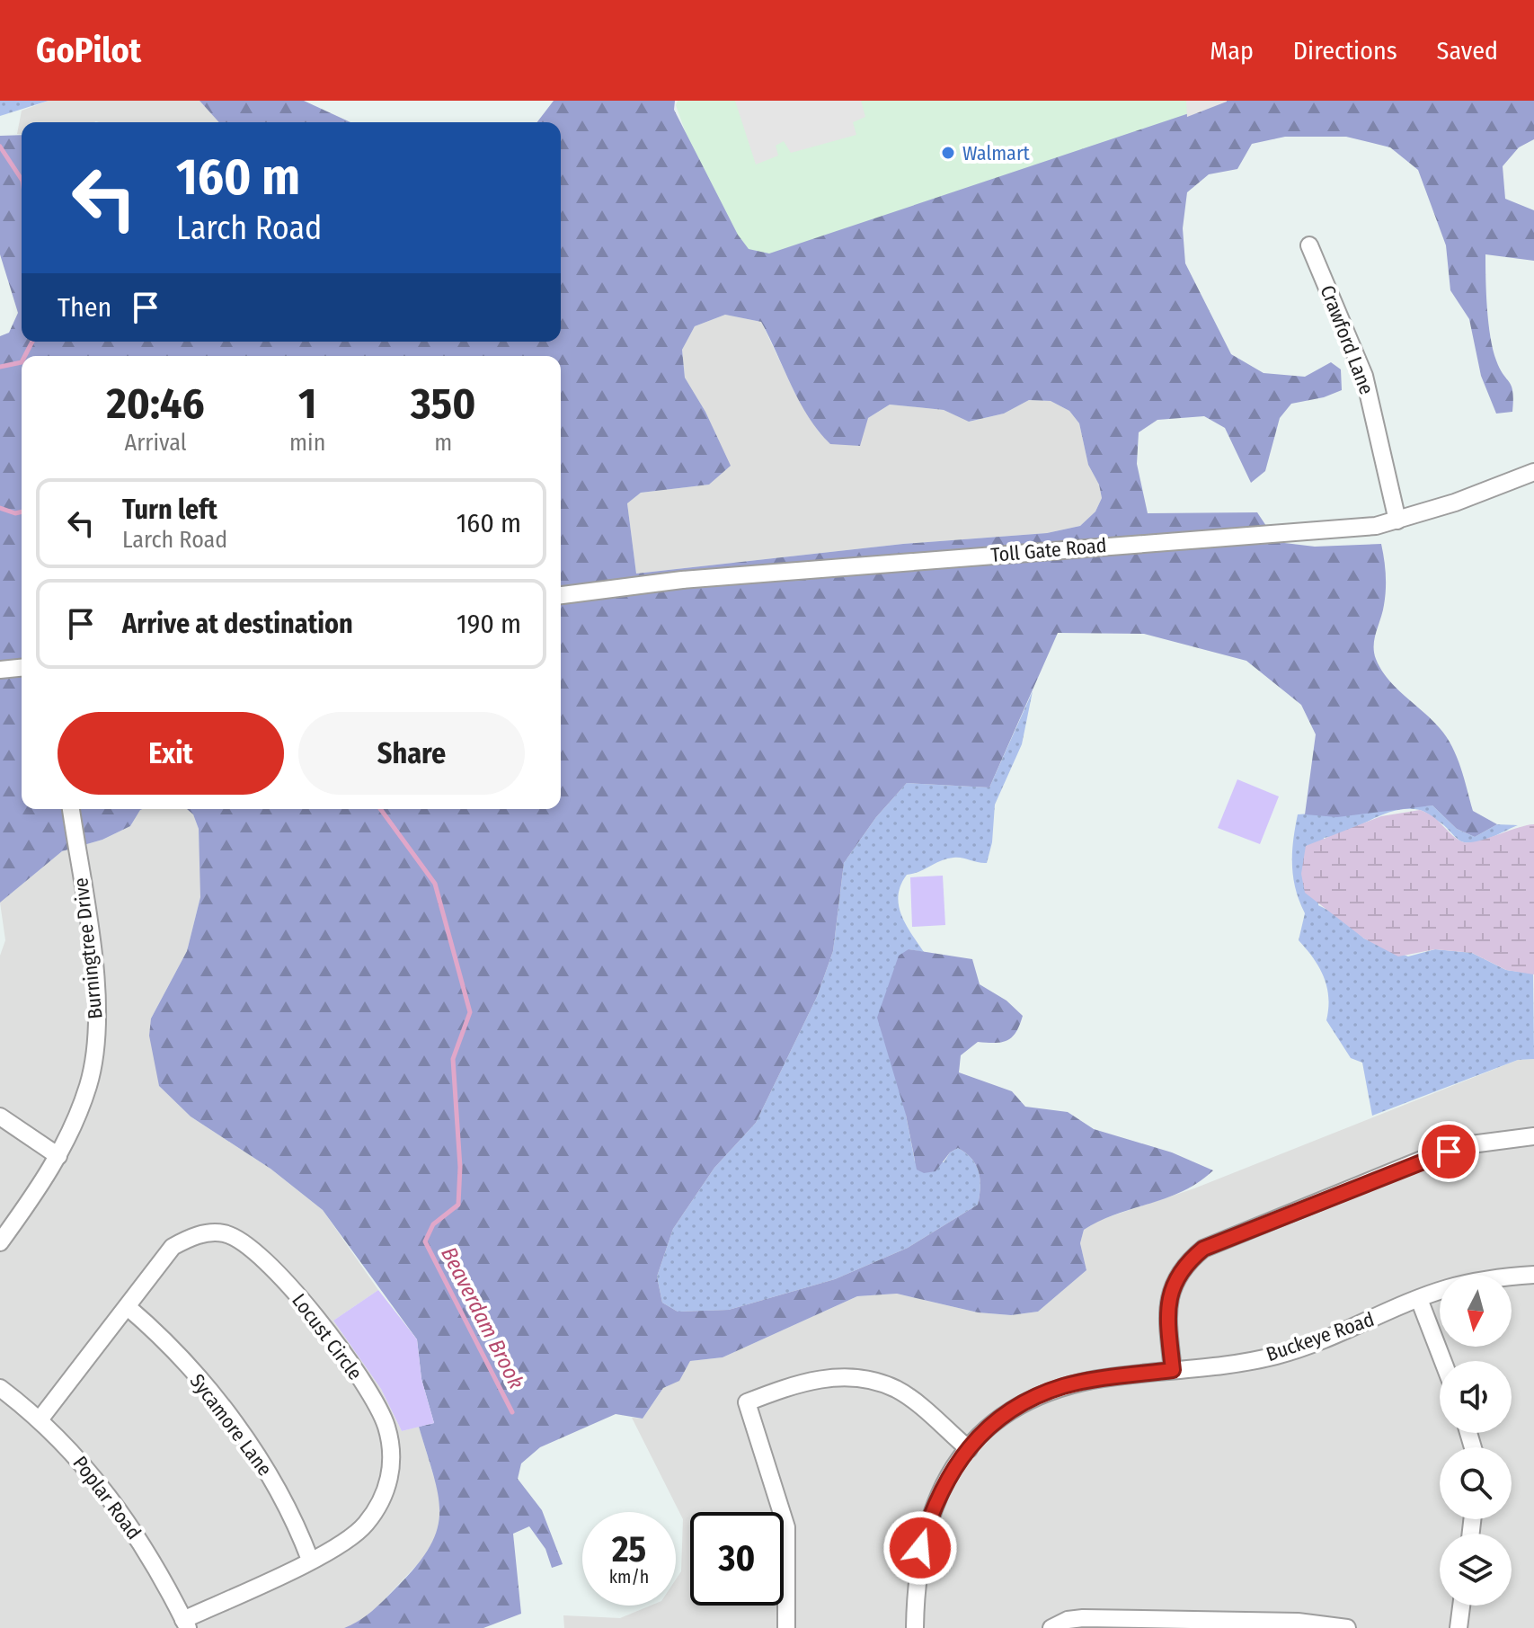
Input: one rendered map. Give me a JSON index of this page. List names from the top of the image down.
{
  "streets": {
    "street": [
      "Crawford Lane",
      "Toll Gate Road",
      "Burningtree Drive",
      "Locust Circle",
      "Buckeye Road",
      "Sycamore Lane",
      "Poplar Road"
    ]
  },
  "crossings": [
    ["Crawford Lane", "Toll Gate Road"],
    ["Locust Circle", "Sycamore Lane"],
    ["Locust Circle", "Poplar Road"]
  ],
  "water": ["Beaverdam Brook"],
  "places": ["Walmart"],
  "north": "bottom",
  "page": {
    "header": "GoPilot",
    "nav": ["Map", "Directions", "Saved"],
    "turn": ["160 m", "Larch Road"],
    "then": "Then",
    "eta": [
      "20:46",
      "Arrival",
      "1",
      "min",
      "350",
      "m"
    ],
    "list": [
      {
        "name": "Turn left",
        "note": "Larch Road",
        "value": "160 m"
      },
      {
        "name": "Arrive at destination",
        "value": "190 m"
      }
    ],
    "buttons": ["Exit", "Share"],
    "speed": "25 km/h",
    "limit": "30"
  }
}
